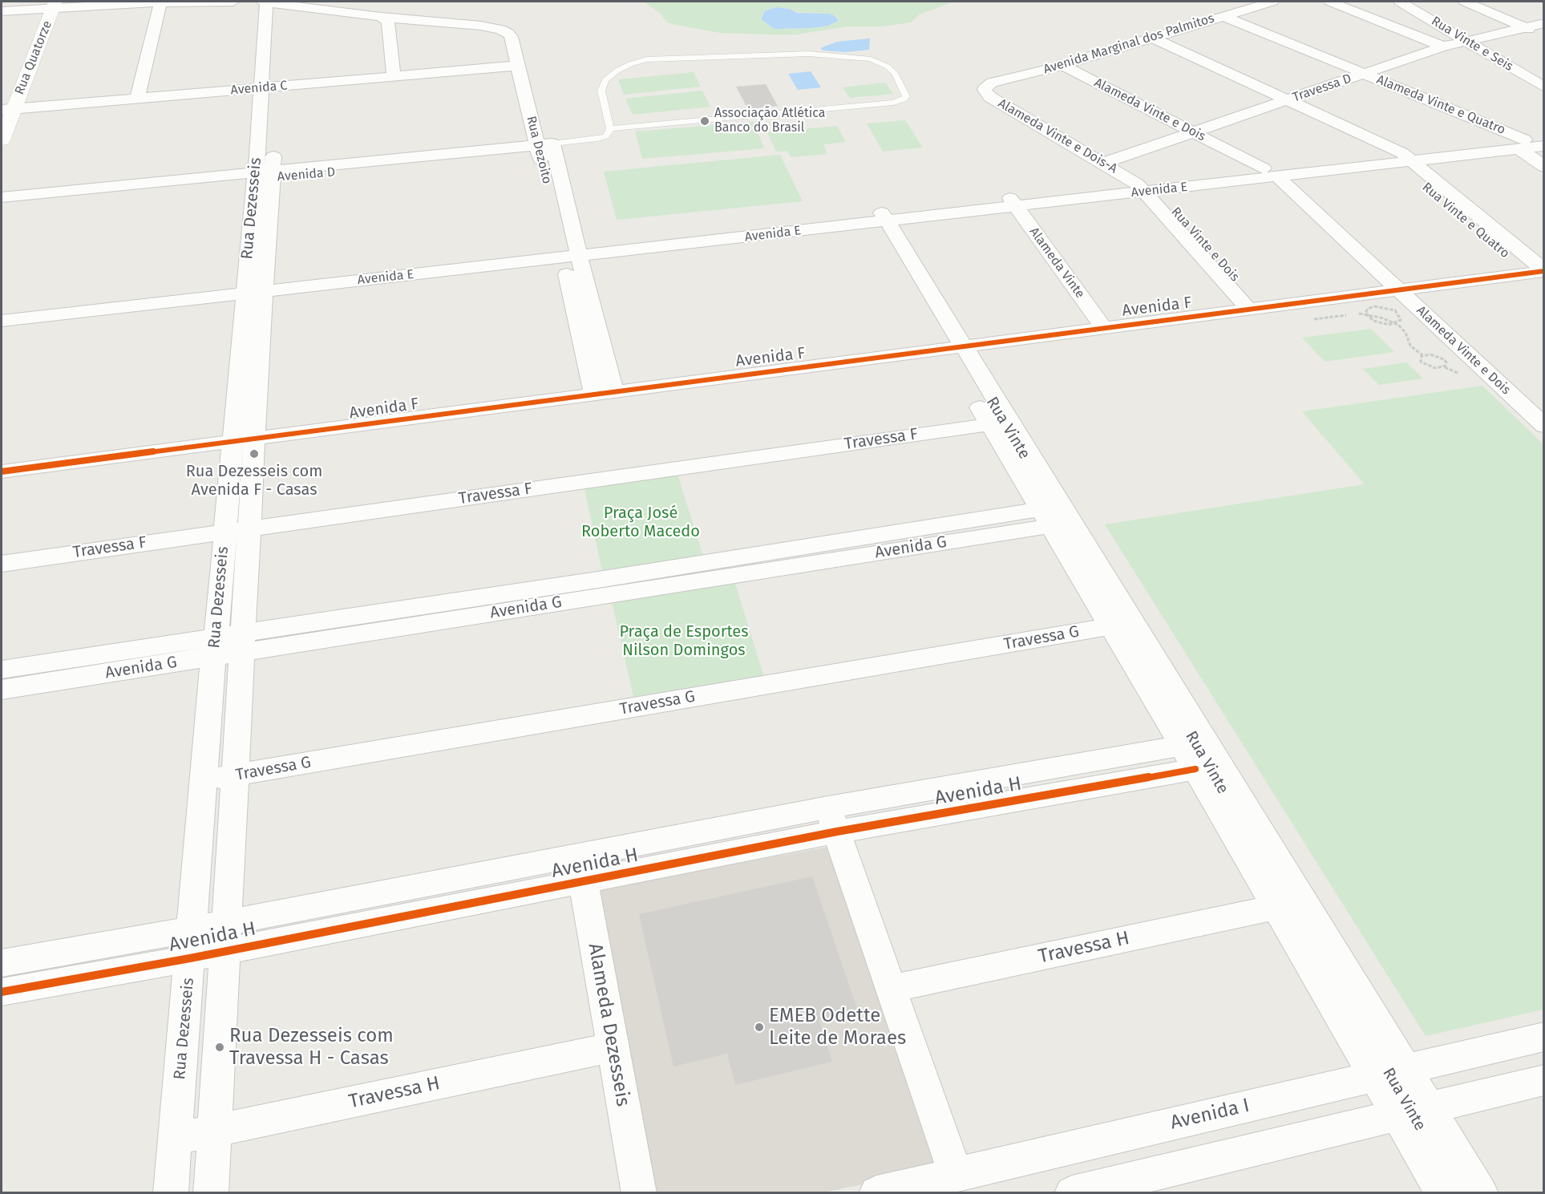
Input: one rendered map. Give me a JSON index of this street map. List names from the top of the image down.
{
  "streets": {
    "street": [
      "Avenida Marginal dos Palmitos",
      "Rua Vinte e Seis",
      "Rua Quatorze",
      "Avenida C",
      "Travessa D",
      "Alameda Vinte e Quatro",
      "Alameda Vinte e Dois",
      "Alameda Vinte e Dois-A",
      "Rua Dezoito",
      "Avenida D",
      "Avenida E",
      "Rua Dezesseis",
      "Rua Vinte e Quatro",
      "Rua Vinte e Dois",
      "Alameda Vinte",
      "Avenida F",
      "Rua Vinte",
      "Travessa F",
      "Avenida G",
      "Travessa G",
      "Avenida H",
      "Travessa H",
      "Alameda Dezesseis",
      "Avenida I"
    ]
  },
  "crossings": [
    ["Avenida Marginal dos Palmitos", "Alameda Vinte e Quatro"],
    ["Avenida Marginal dos Palmitos", "Alameda Vinte e Dois"],
    ["Avenida Marginal dos Palmitos", "Alameda Vinte e Dois-A"],
    ["Avenida Marginal dos Palmitos", "Rua Vinte e Quatro"],
    ["Rua Vinte e Seis", "Travessa D"],
    ["Rua Quatorze", "Avenida C"],
    ["Avenida C", "Rua Dezoito"],
    ["Avenida C", "Rua Dezesseis"],
    ["Travessa D", "Alameda Vinte e Quatro"],
    ["Travessa D", "Alameda Vinte e Dois"],
    ["Travessa D", "Alameda Vinte e Dois-A"],
    ["Travessa D", "Rua Vinte e Quatro"],
    ["Alameda Vinte e Quatro", "Avenida E"],
    ["Alameda Vinte e Dois", "Avenida E"],
    ["Alameda Vinte e Dois", "Avenida F"],
    ["Alameda Vinte e Dois-A", "Avenida E"],
    ["Alameda Vinte e Dois-A", "Rua Vinte e Dois"],
    ["Rua Dezoito", "Avenida D"],
    ["Rua Dezoito", "Avenida E"],
    ["Rua Dezoito", "Rua Dezesseis"],
    ["Rua Dezoito", "Avenida F"],
    ["Avenida D", "Rua Dezesseis"],
    ["Avenida E", "Rua Dezesseis"],
    ["Avenida E", "Rua Vinte e Quatro"],
    ["Avenida E", "Rua Vinte e Dois"],
    ["Avenida E", "Alameda Vinte"],
    ["Avenida E", "Rua Vinte"],
    ["Rua Dezesseis", "Avenida F"],
    ["Rua Dezesseis", "Travessa F"],
    ["Rua Dezesseis", "Avenida G"],
    ["Rua Dezesseis", "Travessa G"],
    ["Rua Dezesseis", "Avenida H"],
    ["Rua Dezesseis", "Travessa H"],
    ["Rua Vinte e Quatro", "Avenida F"],
    ["Rua Vinte e Dois", "Avenida F"],
    ["Alameda Vinte", "Avenida F"],
    ["Avenida F", "Rua Vinte"],
    ["Rua Vinte", "Travessa F"],
    ["Rua Vinte", "Avenida G"],
    ["Rua Vinte", "Travessa G"],
    ["Rua Vinte", "Avenida H"],
    ["Rua Vinte", "Travessa H"],
    ["Rua Vinte", "Avenida I"],
    ["Avenida H", "Alameda Dezesseis"],
    ["Travessa H", "Alameda Dezesseis"]
  ],
  "parks": ["Praça José Roberto Macedo", "Praça de Esportes Nilson Domingos"],
  "places": [
    "Associação Atlética Banco do Brasil",
    "Rua Dezesseis com Avenida F - Casas",
    "EMEB Odette Leite de Moraes",
    "Rua Dezesseis com Travessa H - Casas"
  ]
}
